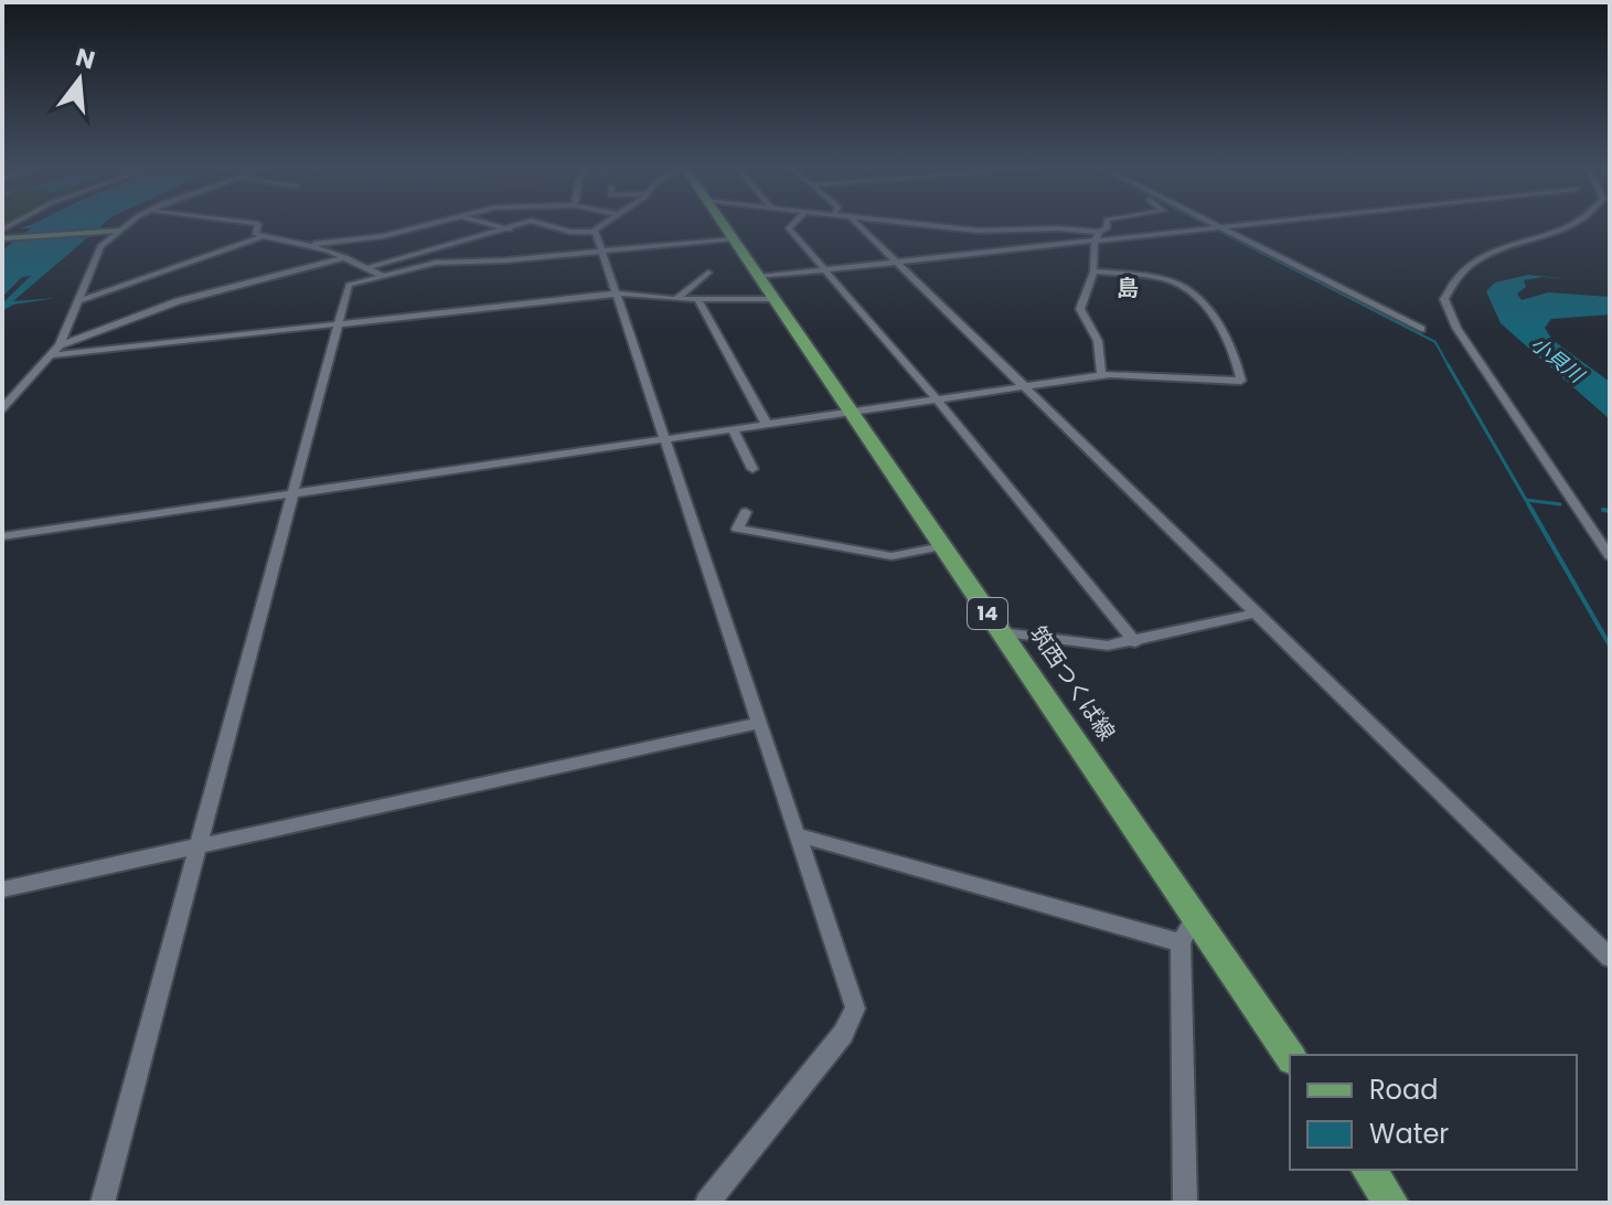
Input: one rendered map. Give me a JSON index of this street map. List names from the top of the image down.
{
  "streets": {
    "main road": ["14", "筑西つくば線"]
  },
  "districts": ["島"],
  "water": ["小貝川"],
  "legend": ["Road", "Water"],
  "north": "top"
}
